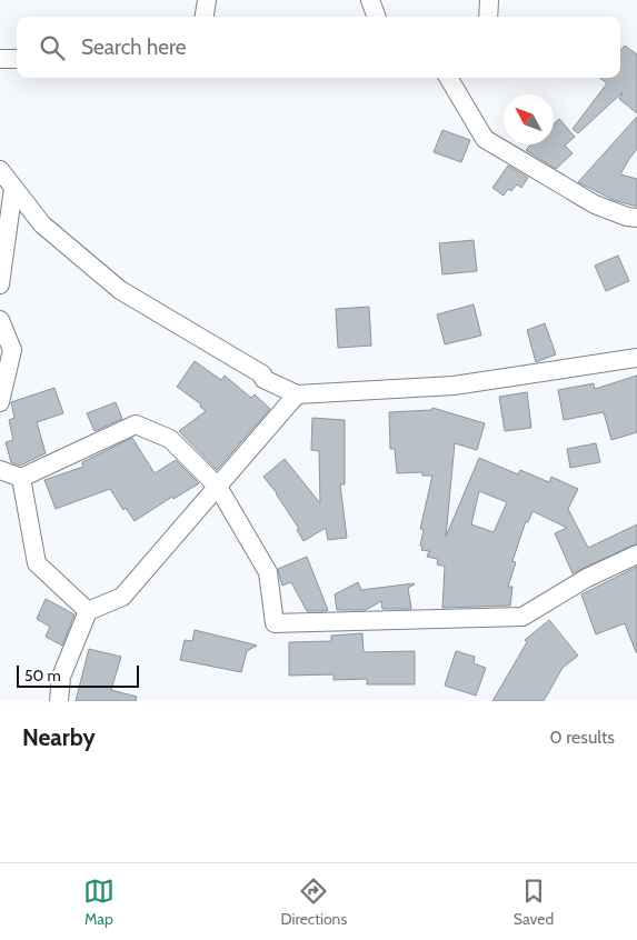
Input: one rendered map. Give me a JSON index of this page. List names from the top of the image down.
{
  "scale_bar": "50 m",
  "north": "top left",
  "page": {
    "search": "Search here",
    "scale": "50 m",
    "heading": ["Nearby", "0 results"],
    "nav": ["Map", "Directions", "Saved"]
  }
}
